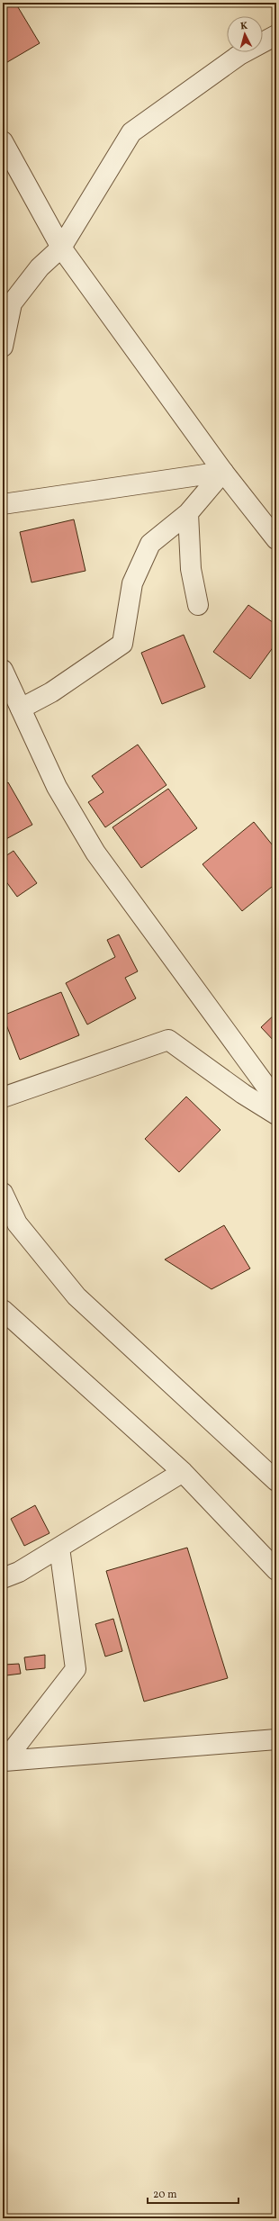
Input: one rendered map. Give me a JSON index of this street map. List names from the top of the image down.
{
  "scale_bar": "20 m",
  "north": "top"
}
